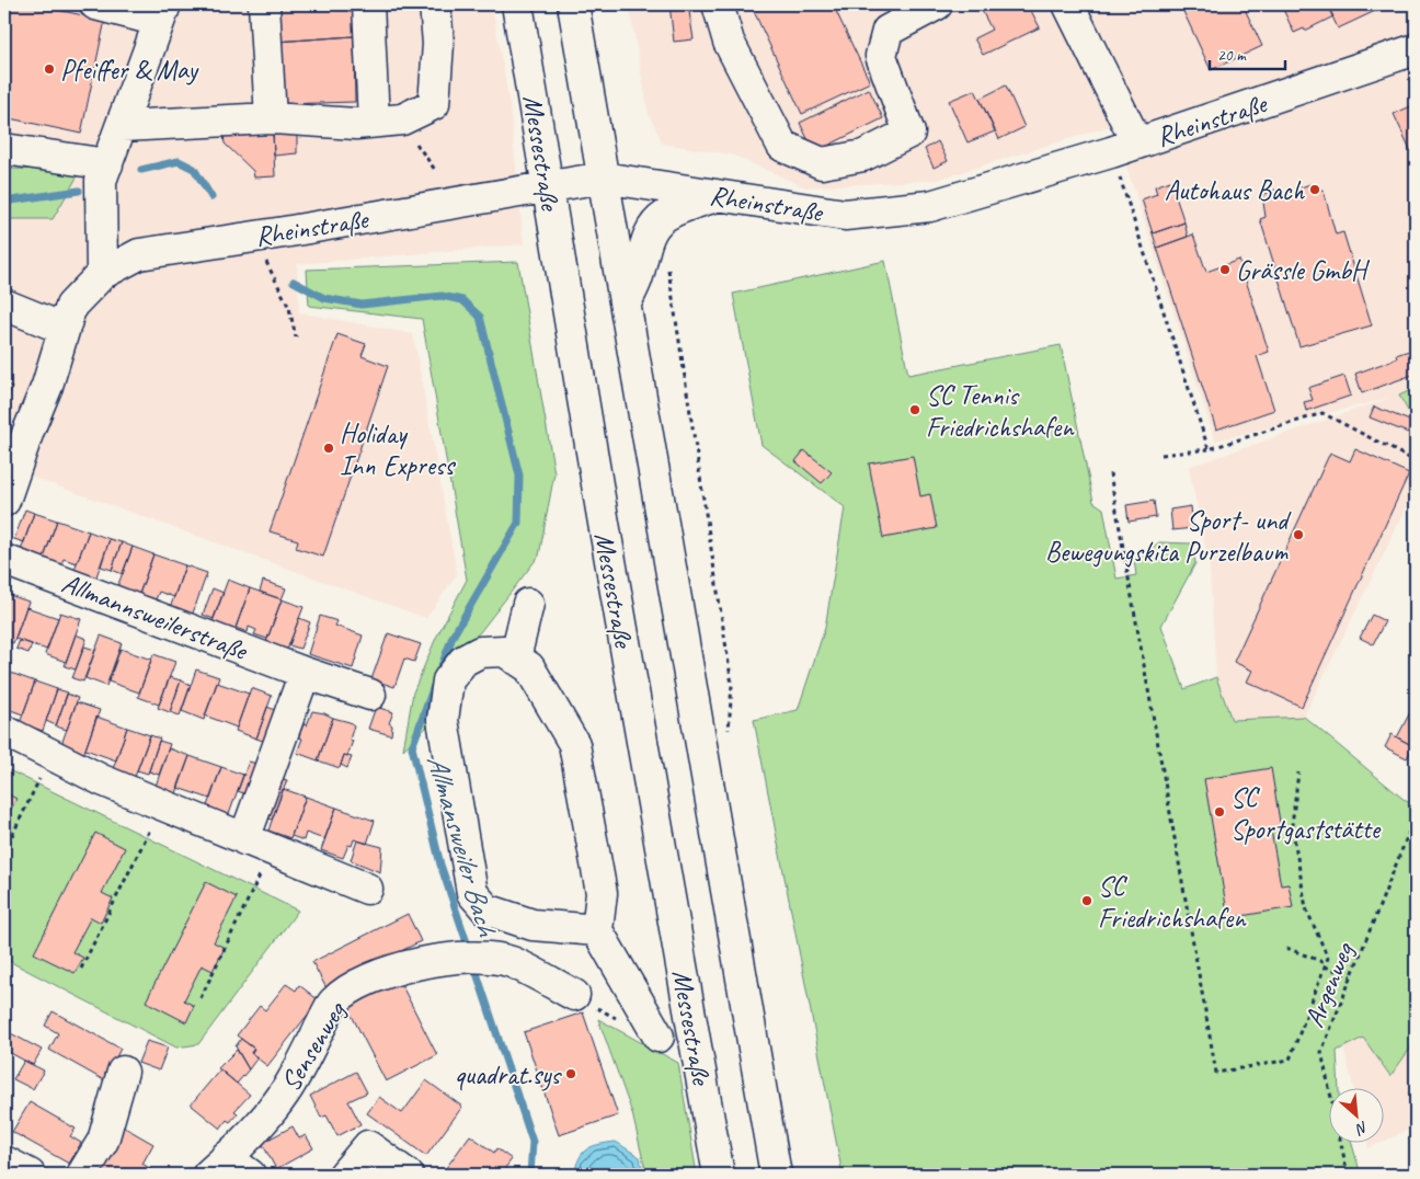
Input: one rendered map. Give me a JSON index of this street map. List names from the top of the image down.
{
  "streets": {
    "street": [
      "Rheinstraße",
      "Messestraße",
      "Allmannsweilerstraße",
      "Sensenweg"
    ],
    "path": ["Argenweg"]
  },
  "crossings": [
    ["Rheinstraße", "Messestraße"]
  ],
  "water": ["Allmansweiler Bach"],
  "places": [
    "Pfeiffer & May",
    "Autohaus Bach",
    "Grässle GmbH",
    "SC Tennis Friedrichshafen",
    "Holiday Inn Express",
    "Sport- und Bewegungskita Purzelbaum",
    "SC Sportgaststätte",
    "SC Friedrichshafen",
    "quadrat.sys"
  ],
  "scale_bar": "20 m",
  "north": "bottom right"
}
